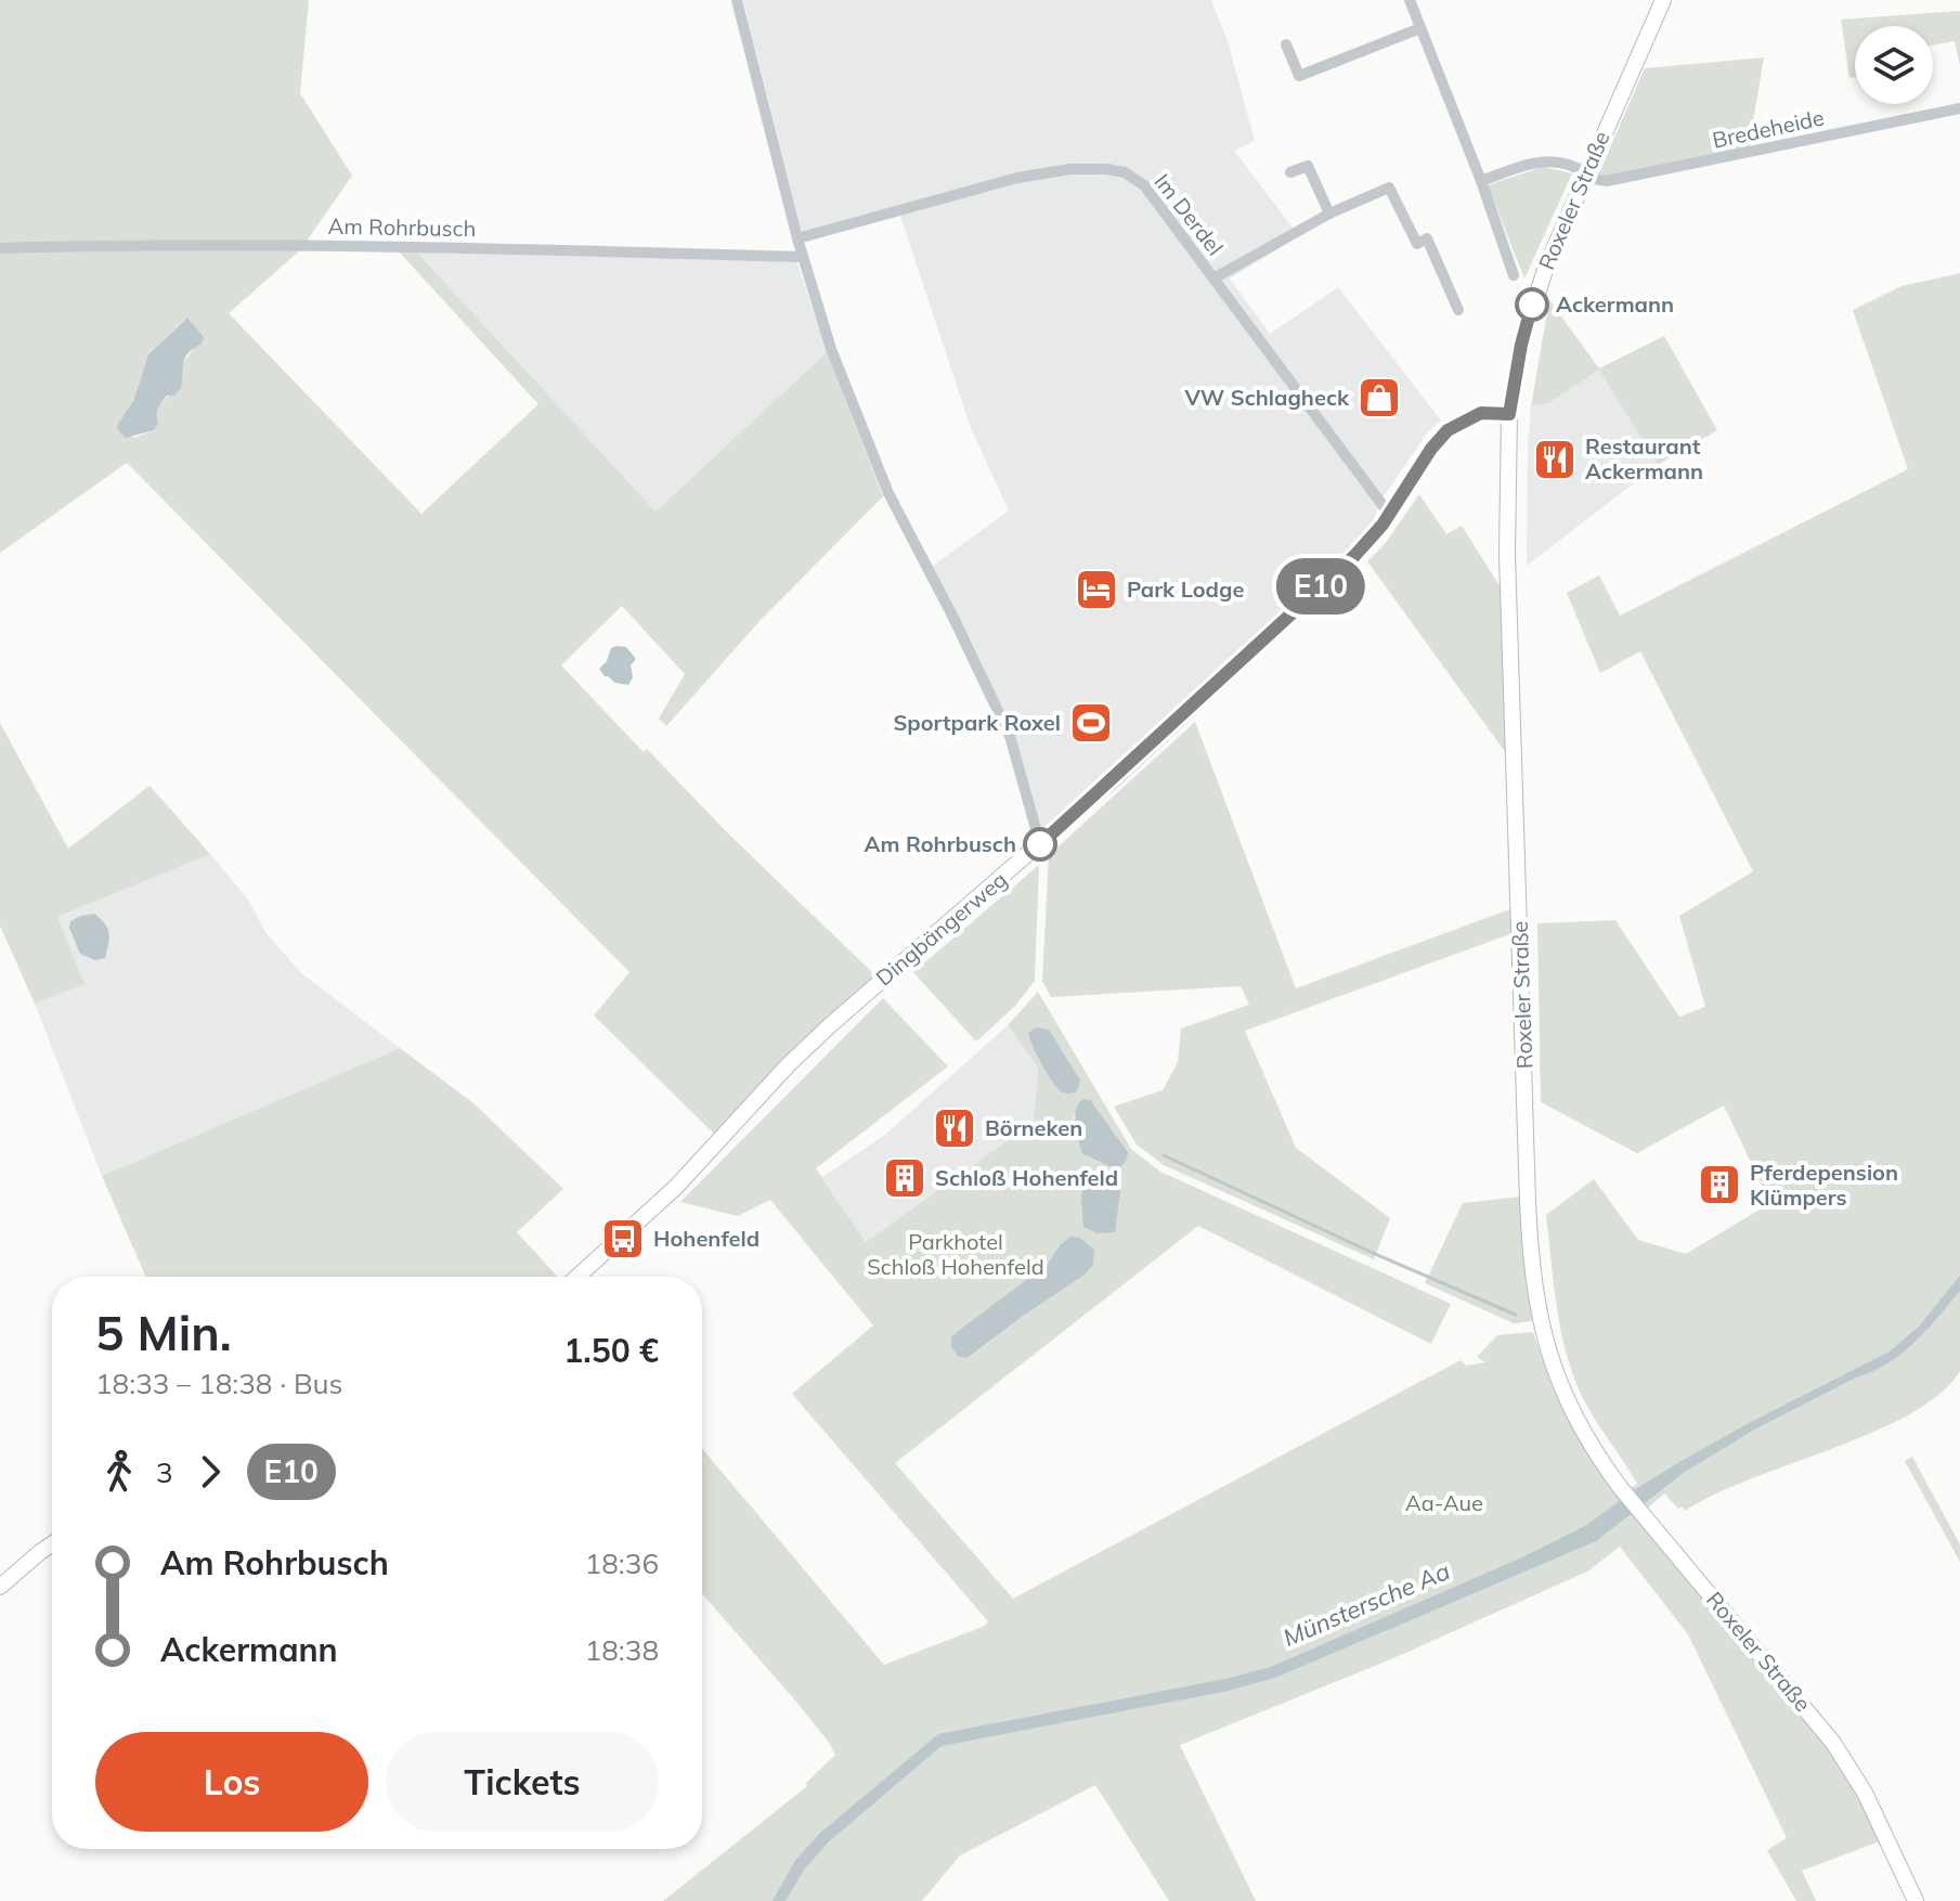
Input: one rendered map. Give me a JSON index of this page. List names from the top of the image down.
{
  "streets": {
    "main road": ["Roxeler Straße", "Dingbängerweg"],
    "street": ["Bredeheide", "Im Derdel", "Am Rohrbusch"]
  },
  "crossings": [
    ["Bredeheide", "Roxeler Straße"],
    ["Roxeler Straße", "Dingbängerweg"],
    ["Im Derdel", "Dingbängerweg"]
  ],
  "water": ["Münstersche Aa"],
  "parks": ["Parkhotel Schloß Hohenfeld", "Aa-Aue"],
  "places": {
    "other": ["Ackermann", "Am Rohrbusch"],
    "shop": ["VW Schlagheck"],
    "restaurant": ["Restaurant Ackermann", "Börneken"],
    "hotel": ["Park Lodge"],
    "sports": ["Sportpark Roxel"],
    "building": ["Schloß Hohenfeld", "Pferdepension Klümpers"],
    "bus stop": ["Hohenfeld"]
  },
  "lines": ["bus line E10"],
  "page": {
    "on_map": "E10",
    "heading": ["5 Min.", "18:33 – 18:38 · Bus", "1.50 €"],
    "legs": ["3", "E10"],
    "list": [
      {
        "name": "Am Rohrbusch",
        "value": "18:36"
      },
      {
        "name": "Ackermann",
        "value": "18:38"
      }
    ],
    "buttons": ["Los", "Tickets"]
  }
}
